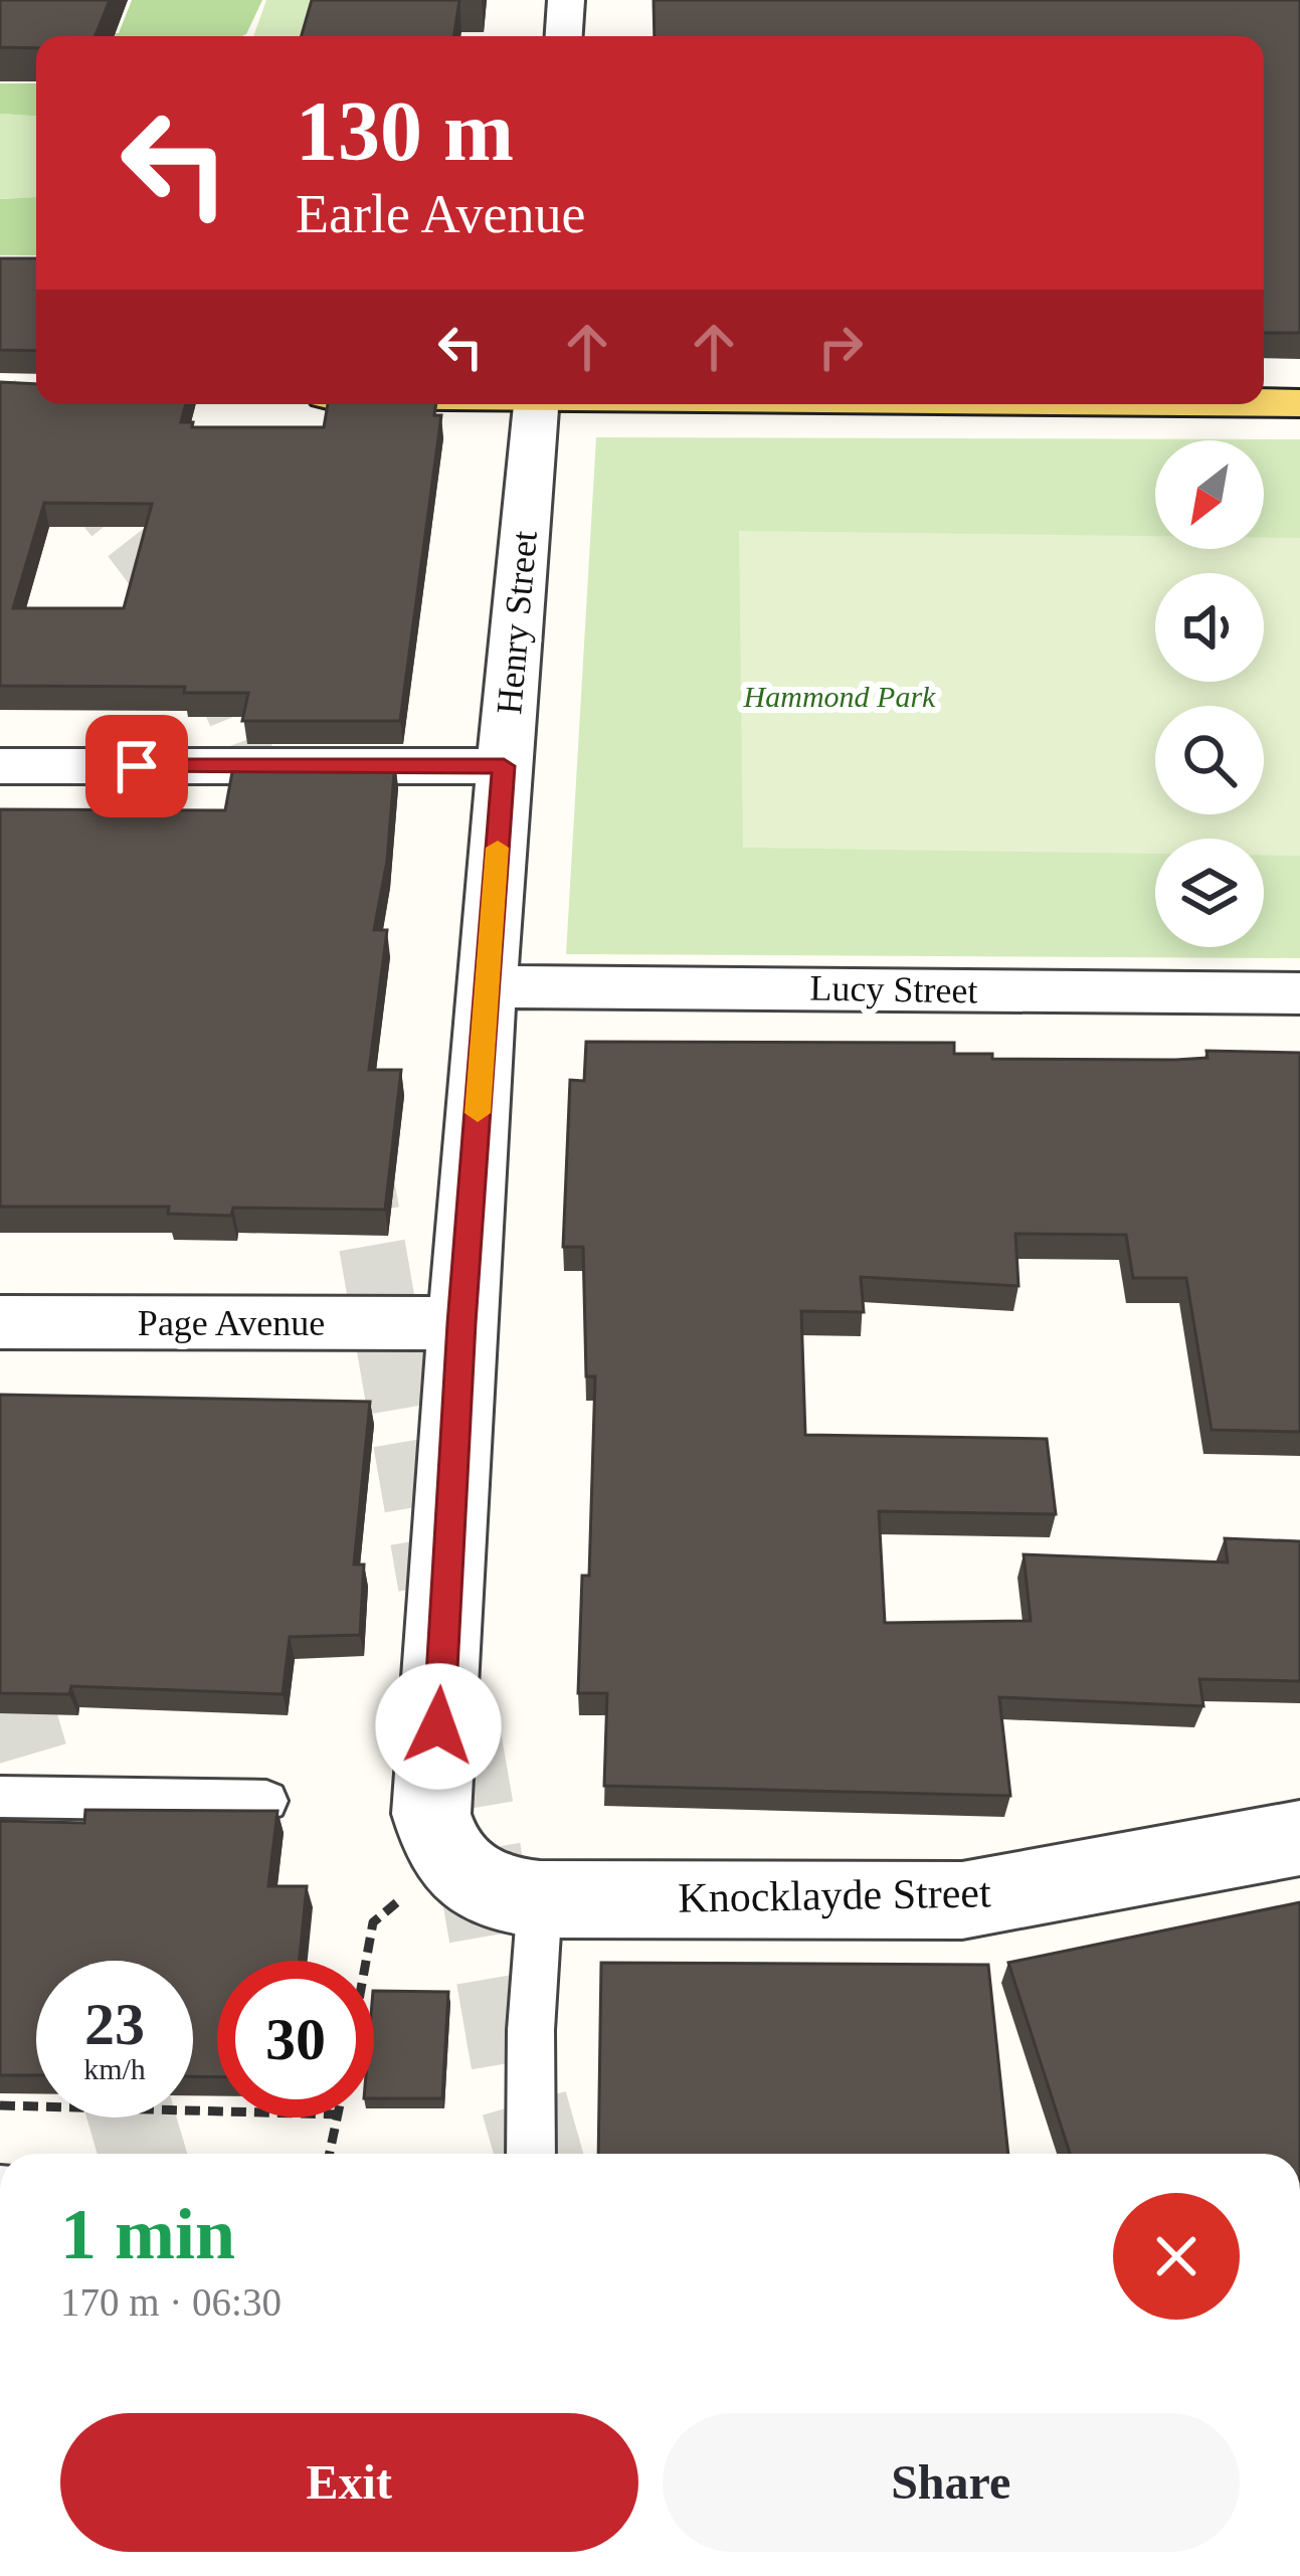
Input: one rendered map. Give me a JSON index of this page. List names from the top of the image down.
{
  "streets": {
    "street": [
      "Henry Street",
      "Lucy Street",
      "Page Avenue",
      "Knocklayde Street"
    ]
  },
  "crossings": [
    ["Henry Street", "Lucy Street"],
    ["Henry Street", "Page Avenue"],
    ["Henry Street", "Knocklayde Street"]
  ],
  "parks": ["Hammond Park"],
  "north": "bottom left",
  "page": {
    "turn": ["130 m", "Earle Avenue"],
    "speed": "23 km/h",
    "limit": "30",
    "heading": ["1 min", "170 m · 06:30"],
    "buttons": ["Exit", "Share"]
  }
}
